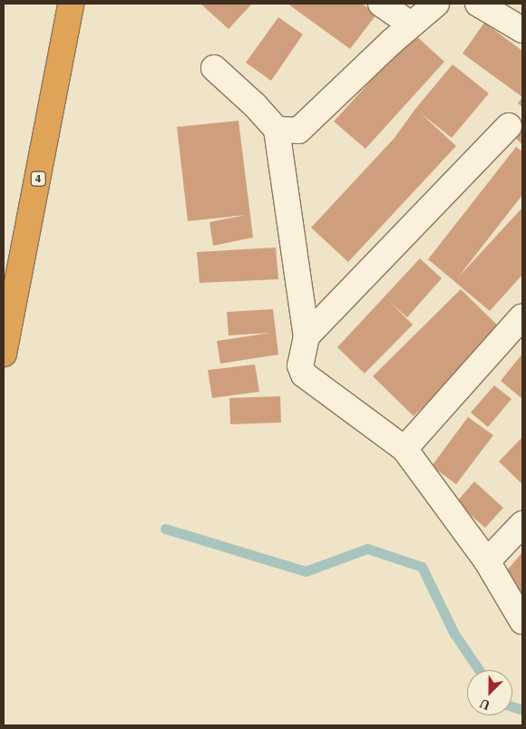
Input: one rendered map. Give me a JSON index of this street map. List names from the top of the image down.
{
  "streets": {
    "highway": ["4"]
  },
  "north": "bottom left"
}
